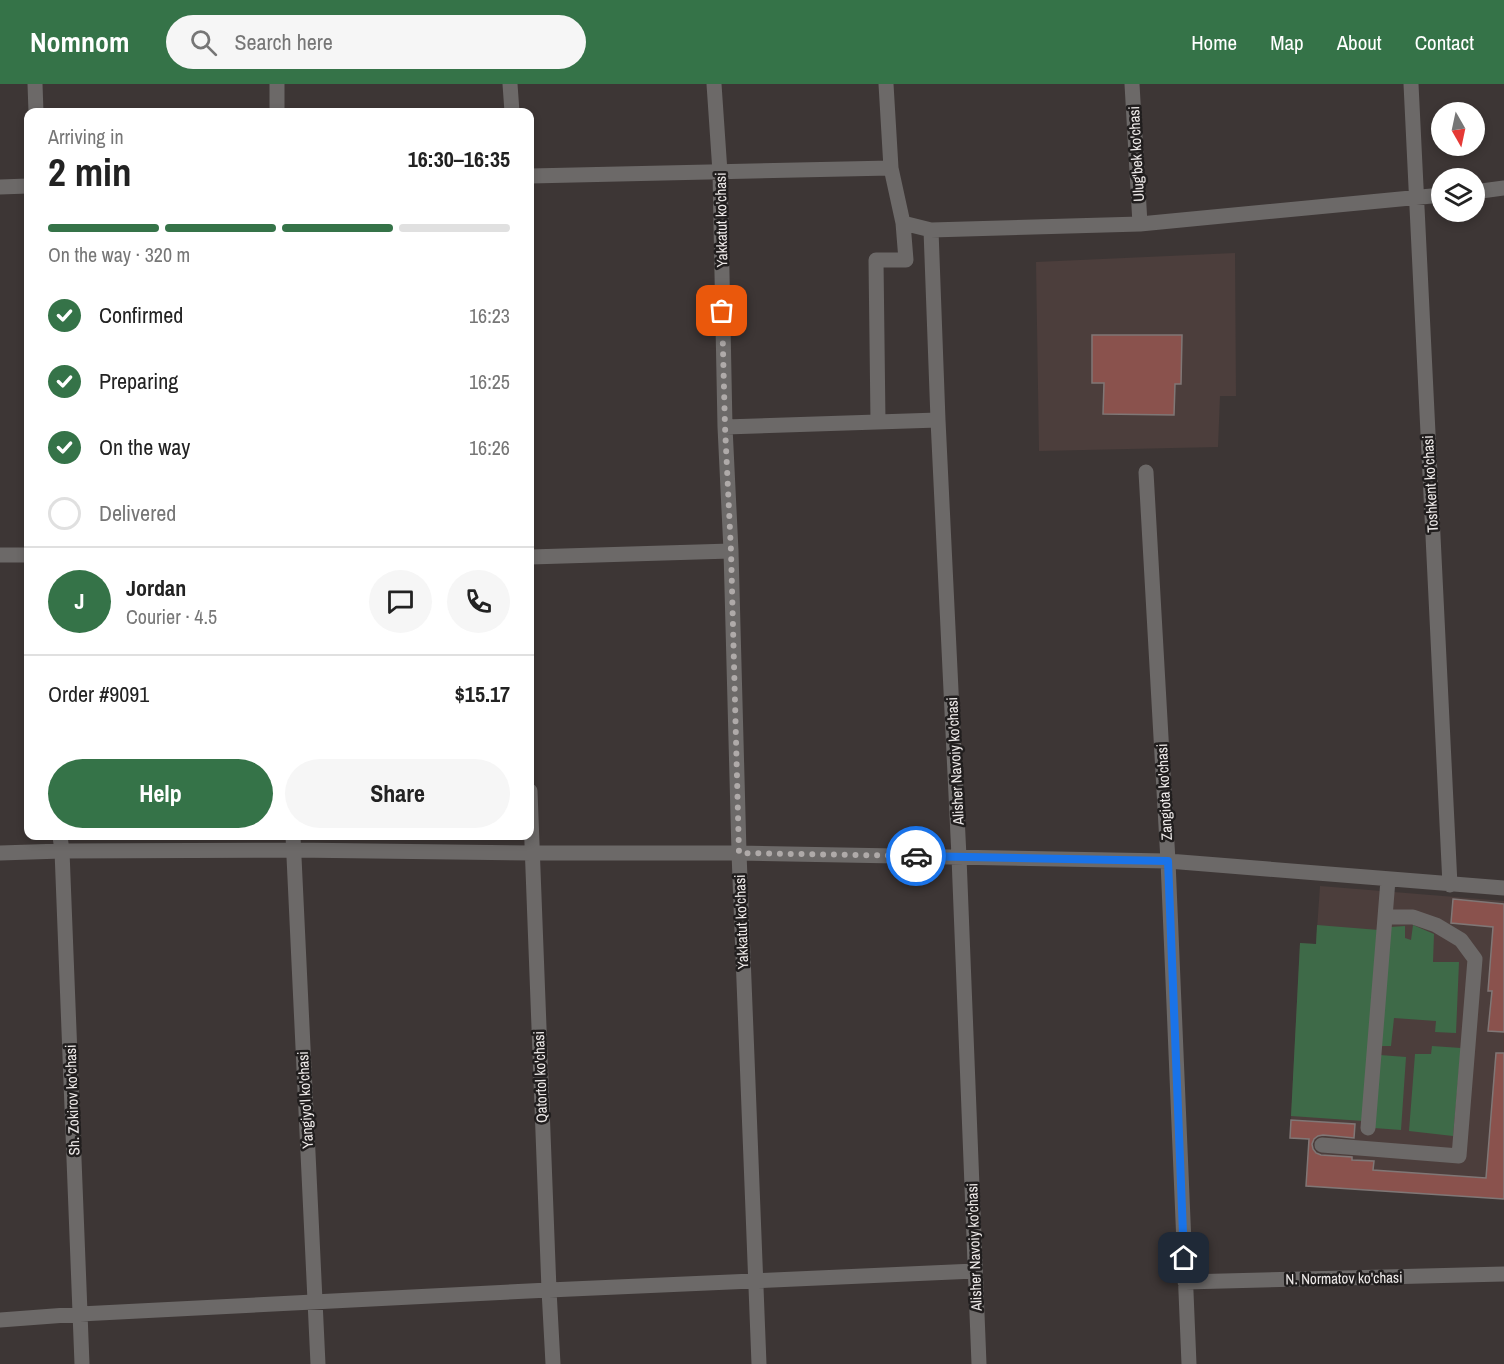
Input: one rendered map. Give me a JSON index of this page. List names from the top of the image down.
{
  "streets": {
    "street": [
      "Ulug'bek ko'chasi",
      "Yakkatut ko'chasi",
      "Toshkent ko'chasi",
      "Alisher Navoiy ko'chasi",
      "Zangiota ko'chasi",
      "Qatortol ko'chasi",
      "Sh. Zokirov ko'chasi",
      "Yangiyo'l ko'chasi",
      "N. Normatov ko'chasi"
    ]
  },
  "crossings": [
    ["Zangiota ko'chasi", "N. Normatov ko'chasi"]
  ],
  "north": "bottom",
  "page": {
    "header": "Nomnom",
    "search": "Search here",
    "nav": [
      "Home",
      "Map",
      "About",
      "Contact"
    ],
    "heading": ["2 min", "Arriving in", "16:30–16:35"],
    "panel": [
      "Jordan",
      "Courier · 4.5",
      "Order #9091",
      "$15.17"
    ],
    "bar": "On the way · 320 m",
    "list": [
      ["Confirmed", "16:23"],
      ["Preparing", "16:25"],
      ["On the way", "16:26"],
      "Delivered"
    ],
    "round": "J",
    "buttons": ["Help", "Share"]
  }
}
